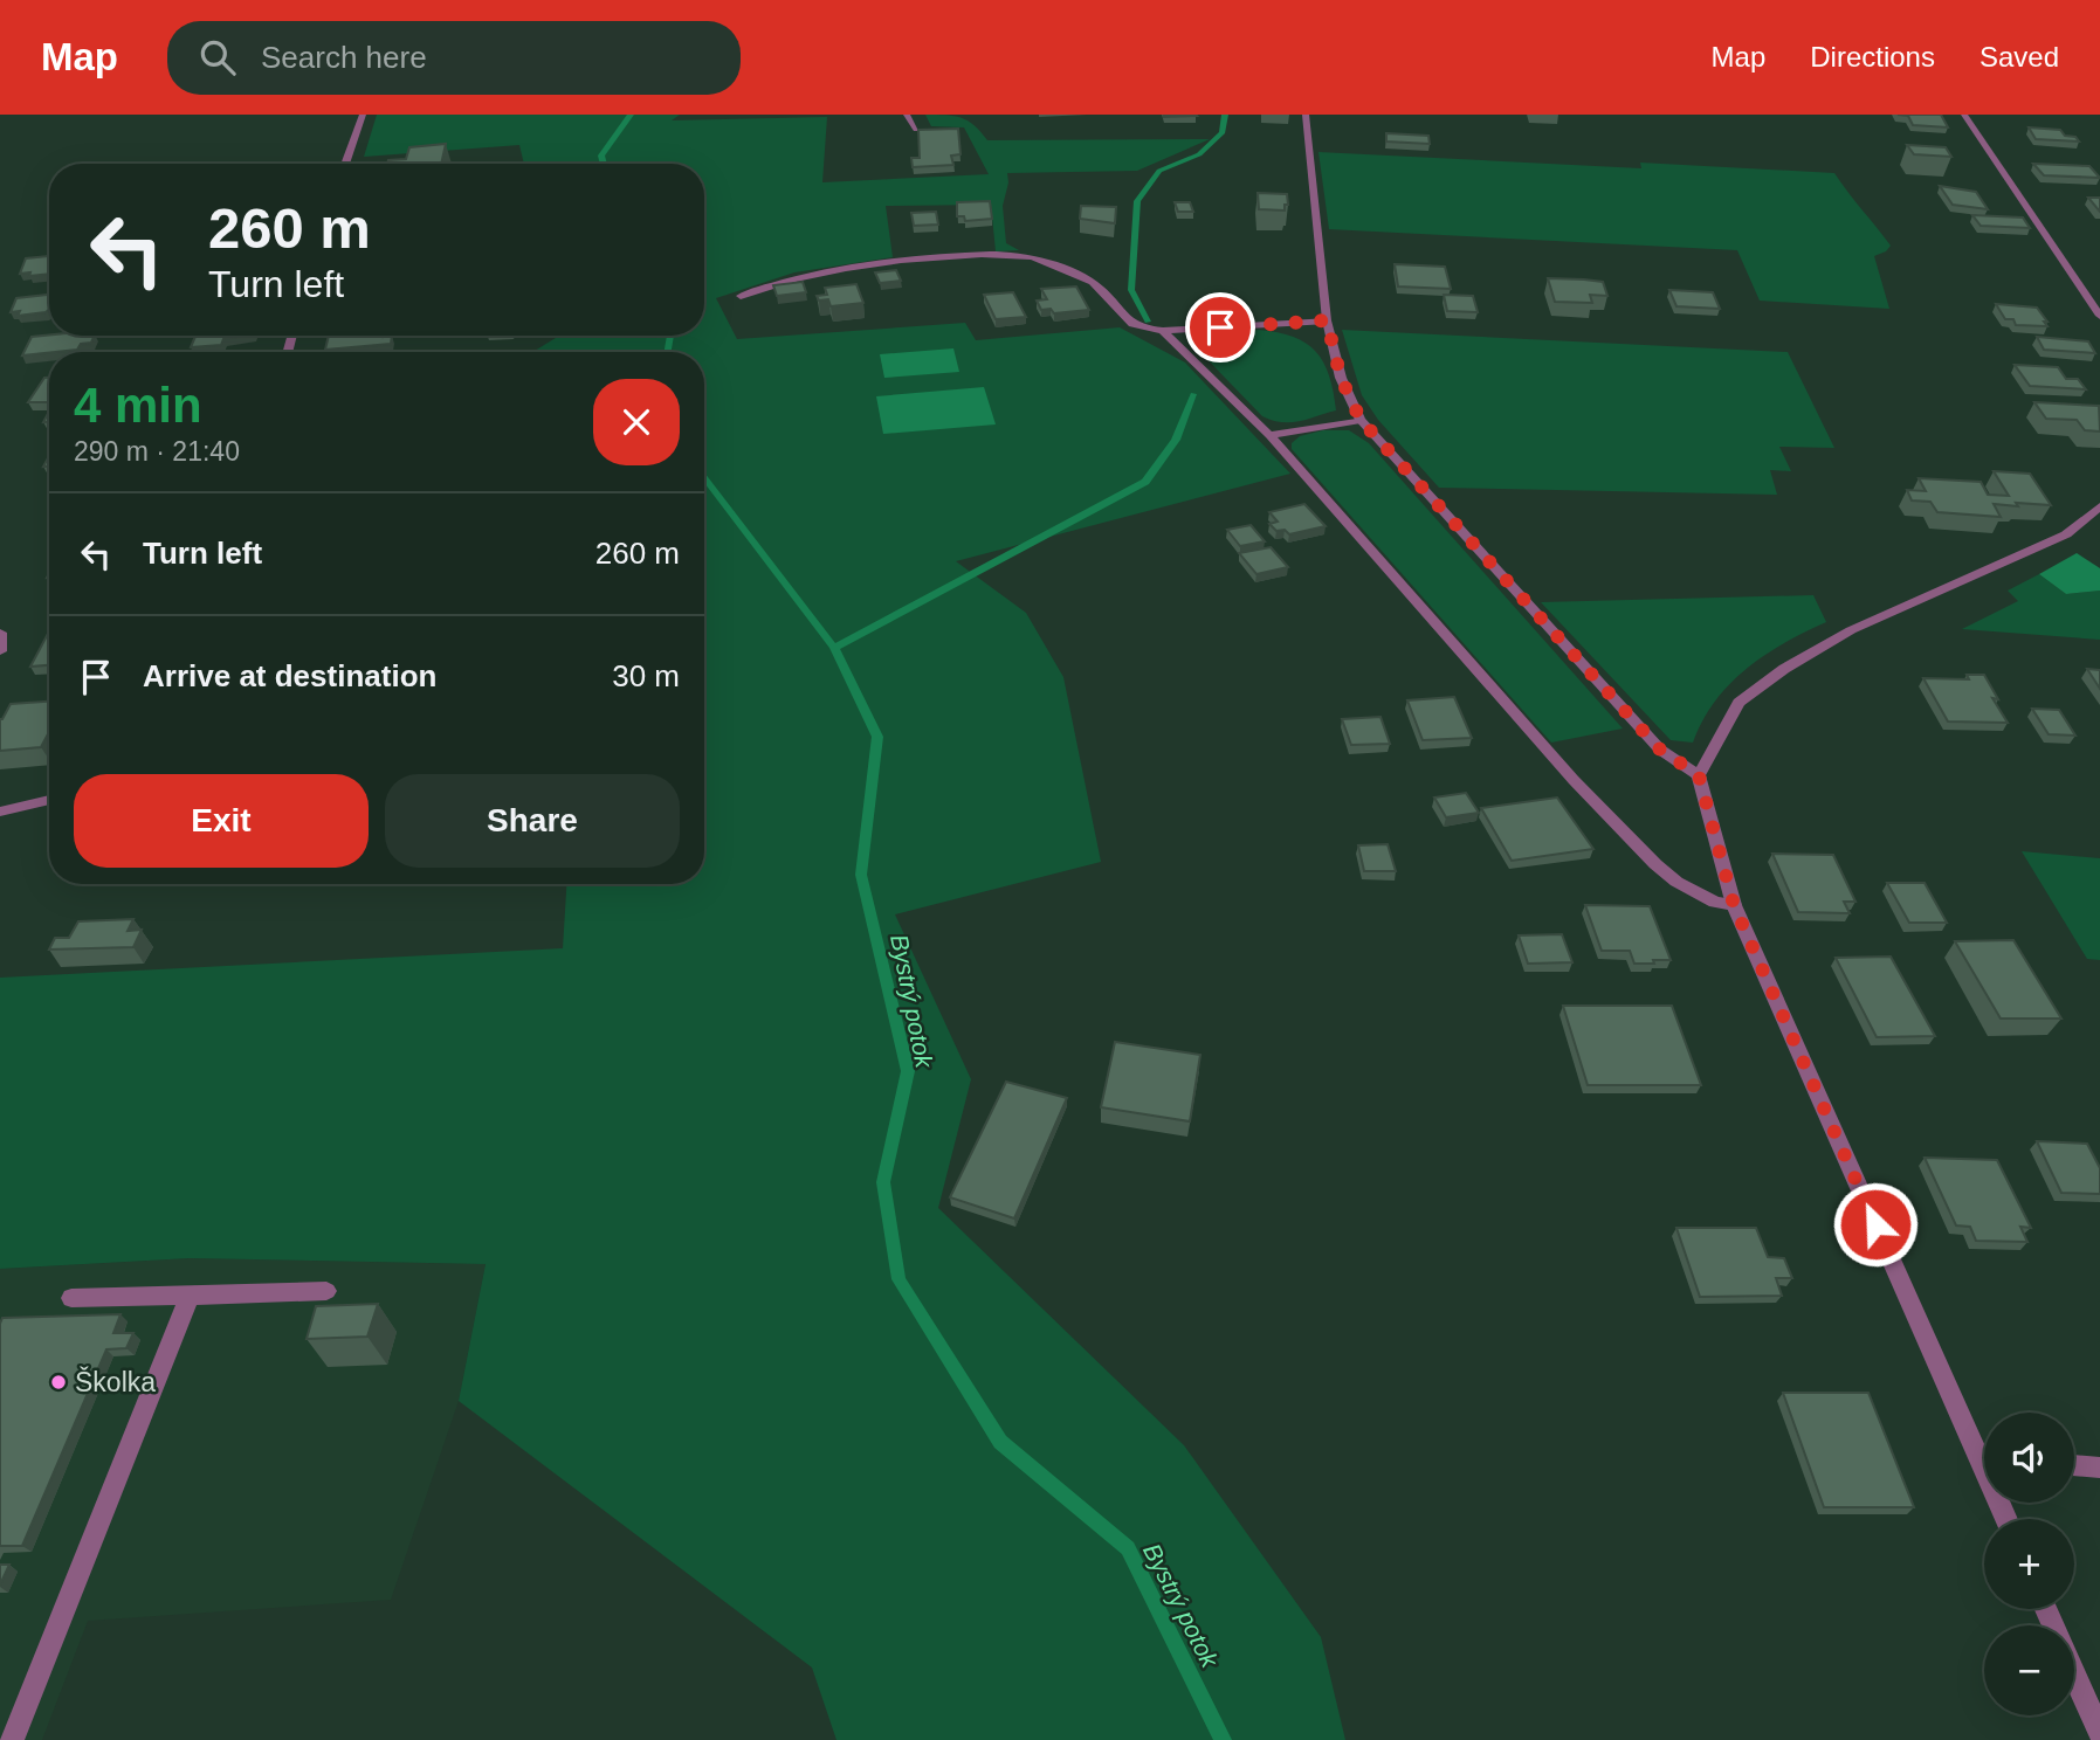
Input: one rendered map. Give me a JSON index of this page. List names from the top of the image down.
{
  "water": ["Bystrý potok"],
  "places": ["Školka"],
  "page": {
    "header": "Map",
    "search": "Search here",
    "nav": ["Map", "Directions", "Saved"],
    "turn": ["260 m", "Turn left"],
    "heading": ["4 min", "290 m · 21:40"],
    "list": [
      {
        "name": "Turn left",
        "value": "260 m"
      },
      {
        "name": "Arrive at destination",
        "value": "30 m"
      }
    ],
    "buttons": ["Exit", "Share"],
    "map_buttons": ["+", "−"]
  }
}
